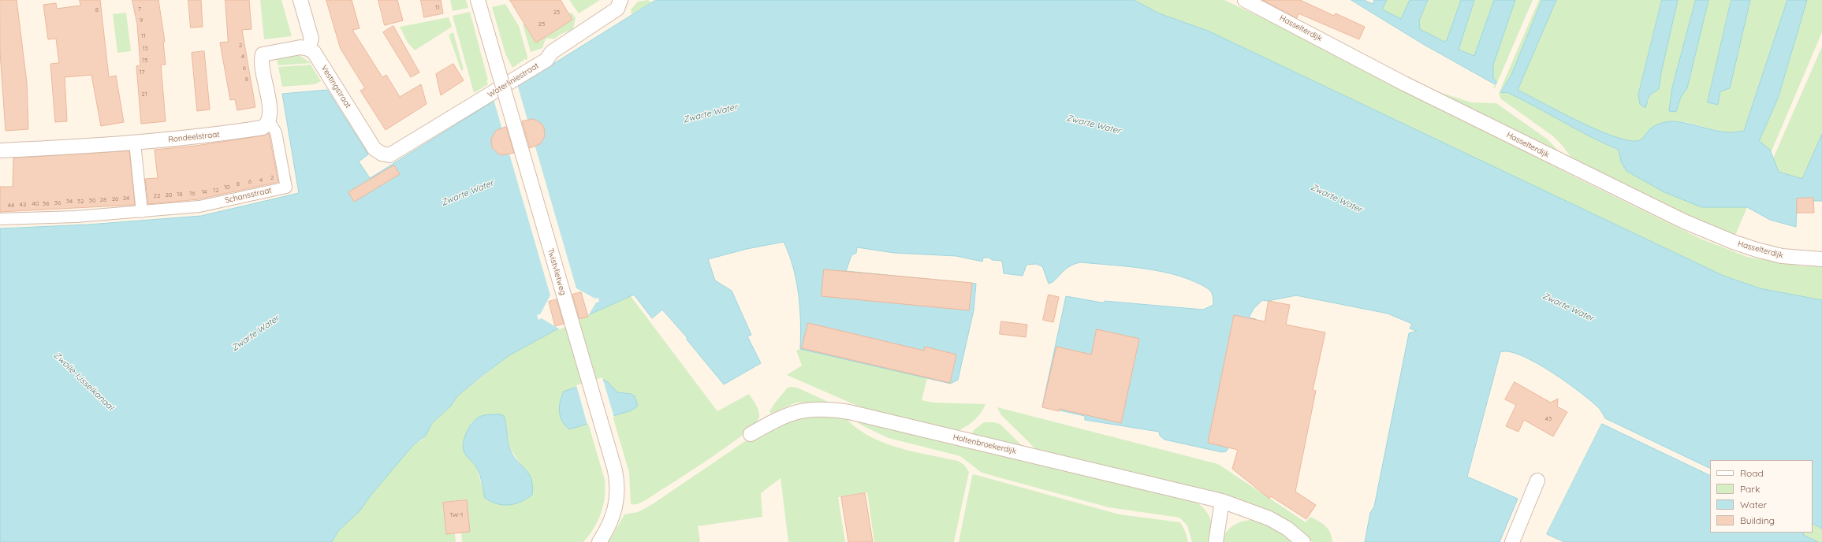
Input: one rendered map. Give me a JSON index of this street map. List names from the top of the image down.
{
  "streets": {
    "street": [
      "Hasselterdijk",
      "Waterliniestraat",
      "Vestingstraat",
      "Rondeelstraat",
      "Schansstraat",
      "Twistvlietweg",
      "Holtenbroekerdijk"
    ]
  },
  "crossings": [
    ["Waterliniestraat", "Vestingstraat"],
    ["Rondeelstraat", "Schansstraat"]
  ],
  "water": ["Zwarte Water", "Zwolle-IJsselkanaal"],
  "house_numbers": [
    "11",
    "7",
    "8",
    "23",
    "9",
    "25",
    "11",
    "2",
    "13",
    "4",
    "15",
    "6",
    "17",
    "8",
    "21",
    "2",
    "4",
    "6",
    "8",
    "10",
    "12",
    "14",
    "16",
    "18",
    "20",
    "22",
    "24",
    "26",
    "28",
    "30",
    "34",
    "32",
    "36",
    "40",
    "38",
    "42",
    "44",
    "43",
    "1W-1"
  ],
  "legend": [
    "Road",
    "Park",
    "Water",
    "Building"
  ]
}
